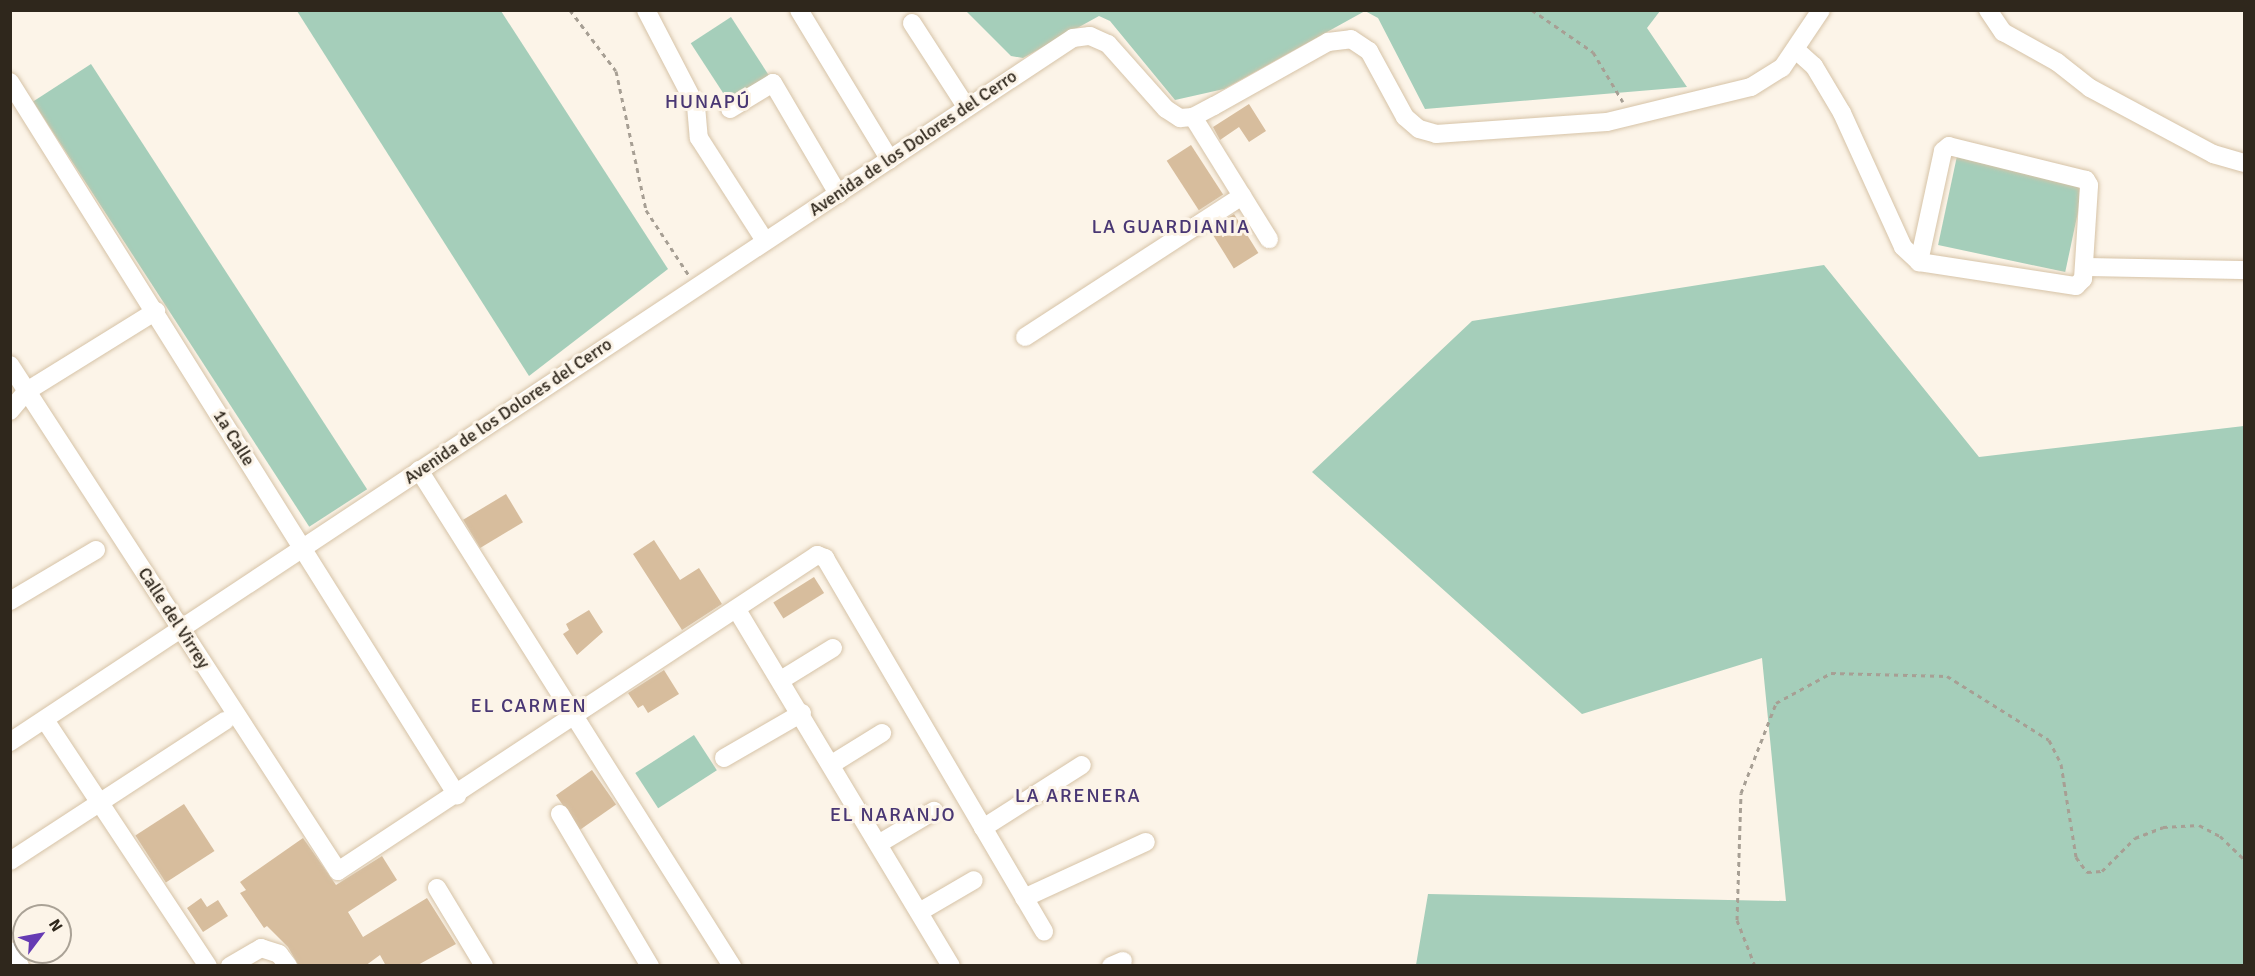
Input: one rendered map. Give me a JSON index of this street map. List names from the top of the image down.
{
  "streets": {
    "street": ["Avenida de los Dolores del Cerro", "1a Calle", "Calle del Virrey"]
  },
  "crossings": [
    ["Avenida de los Dolores del Cerro", "1a Calle"],
    ["Avenida de los Dolores del Cerro", "Calle del Virrey"],
    ["1a Calle", "Calle del Virrey"]
  ],
  "districts": [
    "HUNAPÚ",
    "LA GUARDIANIA",
    "EL CARMEN",
    "LA ARENERA",
    "EL NARANJO"
  ],
  "north": "top right"
}
